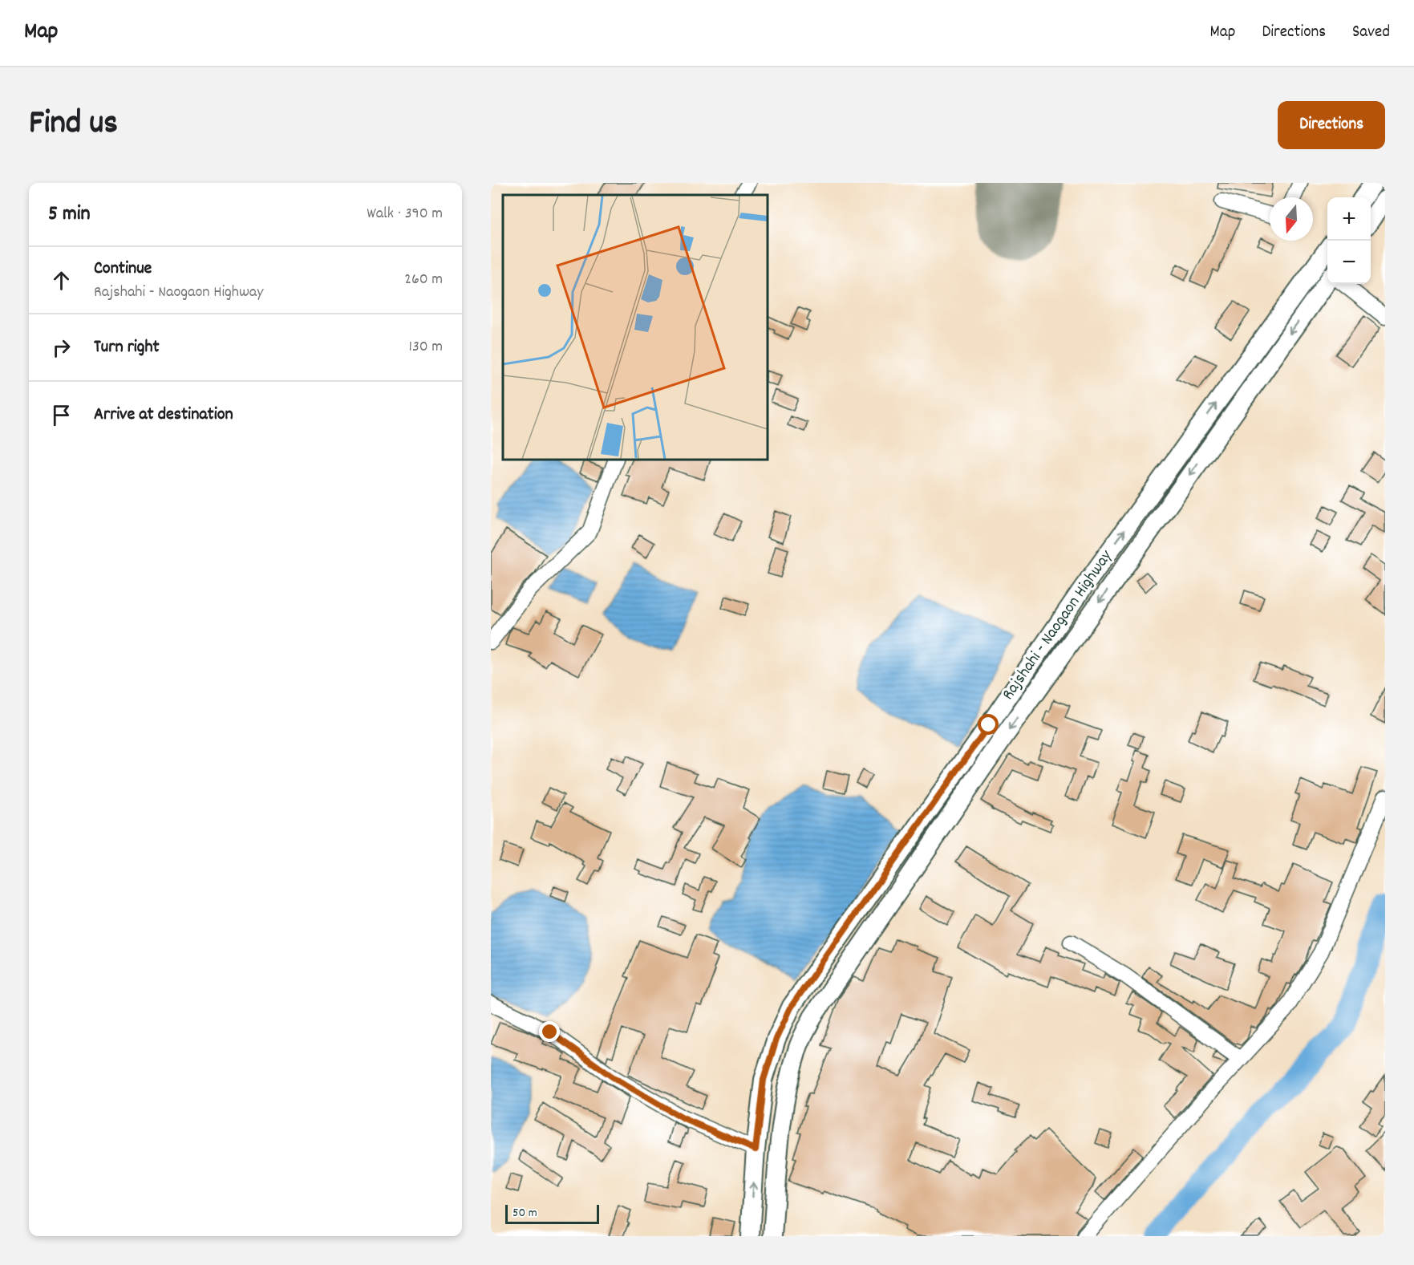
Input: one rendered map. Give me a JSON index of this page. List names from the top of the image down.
{
  "streets": {
    "main road": ["Rajshahi - Naogaon Highway"]
  },
  "scale_bar": "50 m",
  "north": "bottom",
  "page": {
    "header": "Map",
    "nav": ["Map", "Directions", "Saved"],
    "title": "Find us",
    "buttons": "Directions",
    "heading": ["5 min", "Walk · 390 m"],
    "map_buttons": ["+", "−"],
    "list": [
      ["Continue", "Rajshahi - Naogaon Highway", "260 m"],
      ["Turn right", "130 m"],
      "Arrive at destination"
    ],
    "scale": "50 m"
  }
}
